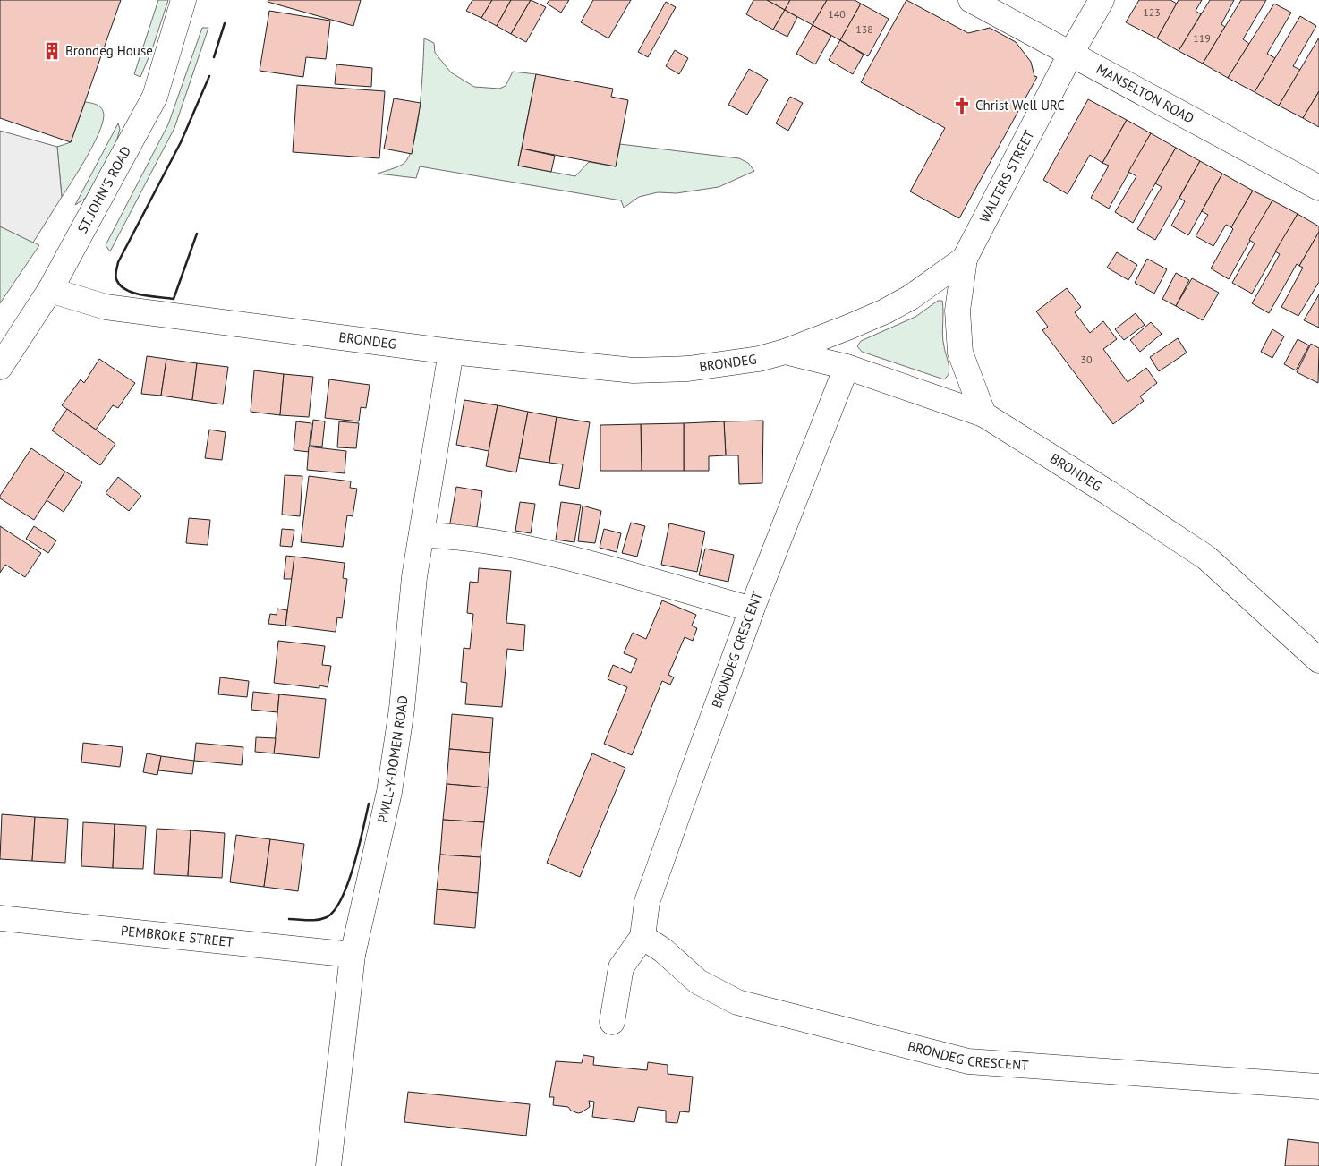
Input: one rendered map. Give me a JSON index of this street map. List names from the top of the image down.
{
  "streets": {
    "street": [
      "MANSELTON ROAD",
      "WALTERS STREET",
      "ST. JOHN'S ROAD",
      "BRONDEG",
      "BRONDEG CRESCENT",
      "PWLL-Y-DOMEN ROAD",
      "PEMBROKE STREET"
    ]
  },
  "crossings": [
    ["MANSELTON ROAD", "WALTERS STREET"],
    ["WALTERS STREET", "BRONDEG"],
    ["ST. JOHN'S ROAD", "BRONDEG"],
    ["BRONDEG", "BRONDEG CRESCENT"],
    ["BRONDEG", "PWLL-Y-DOMEN ROAD"],
    ["PWLL-Y-DOMEN ROAD", "PEMBROKE STREET"]
  ],
  "places": {
    "building": ["Brondeg House"],
    "church": ["Christ Well URC"]
  },
  "house_numbers": [
    "123",
    "140",
    "138",
    "119",
    "30"
  ]
}
